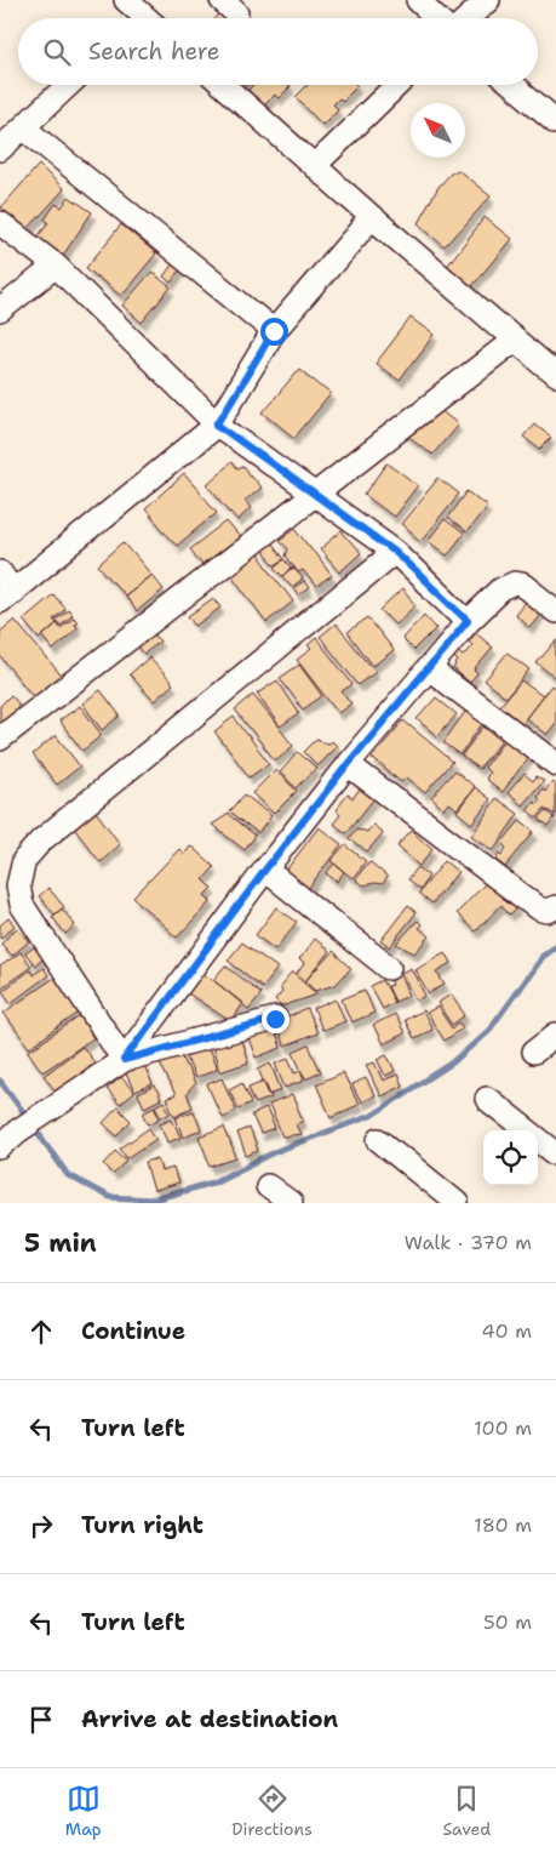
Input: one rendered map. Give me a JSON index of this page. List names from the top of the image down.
{
  "north": "top left",
  "page": {
    "search": "Search here",
    "heading": ["5 min", "Walk · 370 m"],
    "list": [
      ["Continue", "40 m"],
      ["Turn left", "100 m"],
      ["Turn right", "180 m"],
      ["Turn left", "50 m"],
      "Arrive at destination"
    ],
    "nav": ["Map", "Directions", "Saved"]
  }
}
